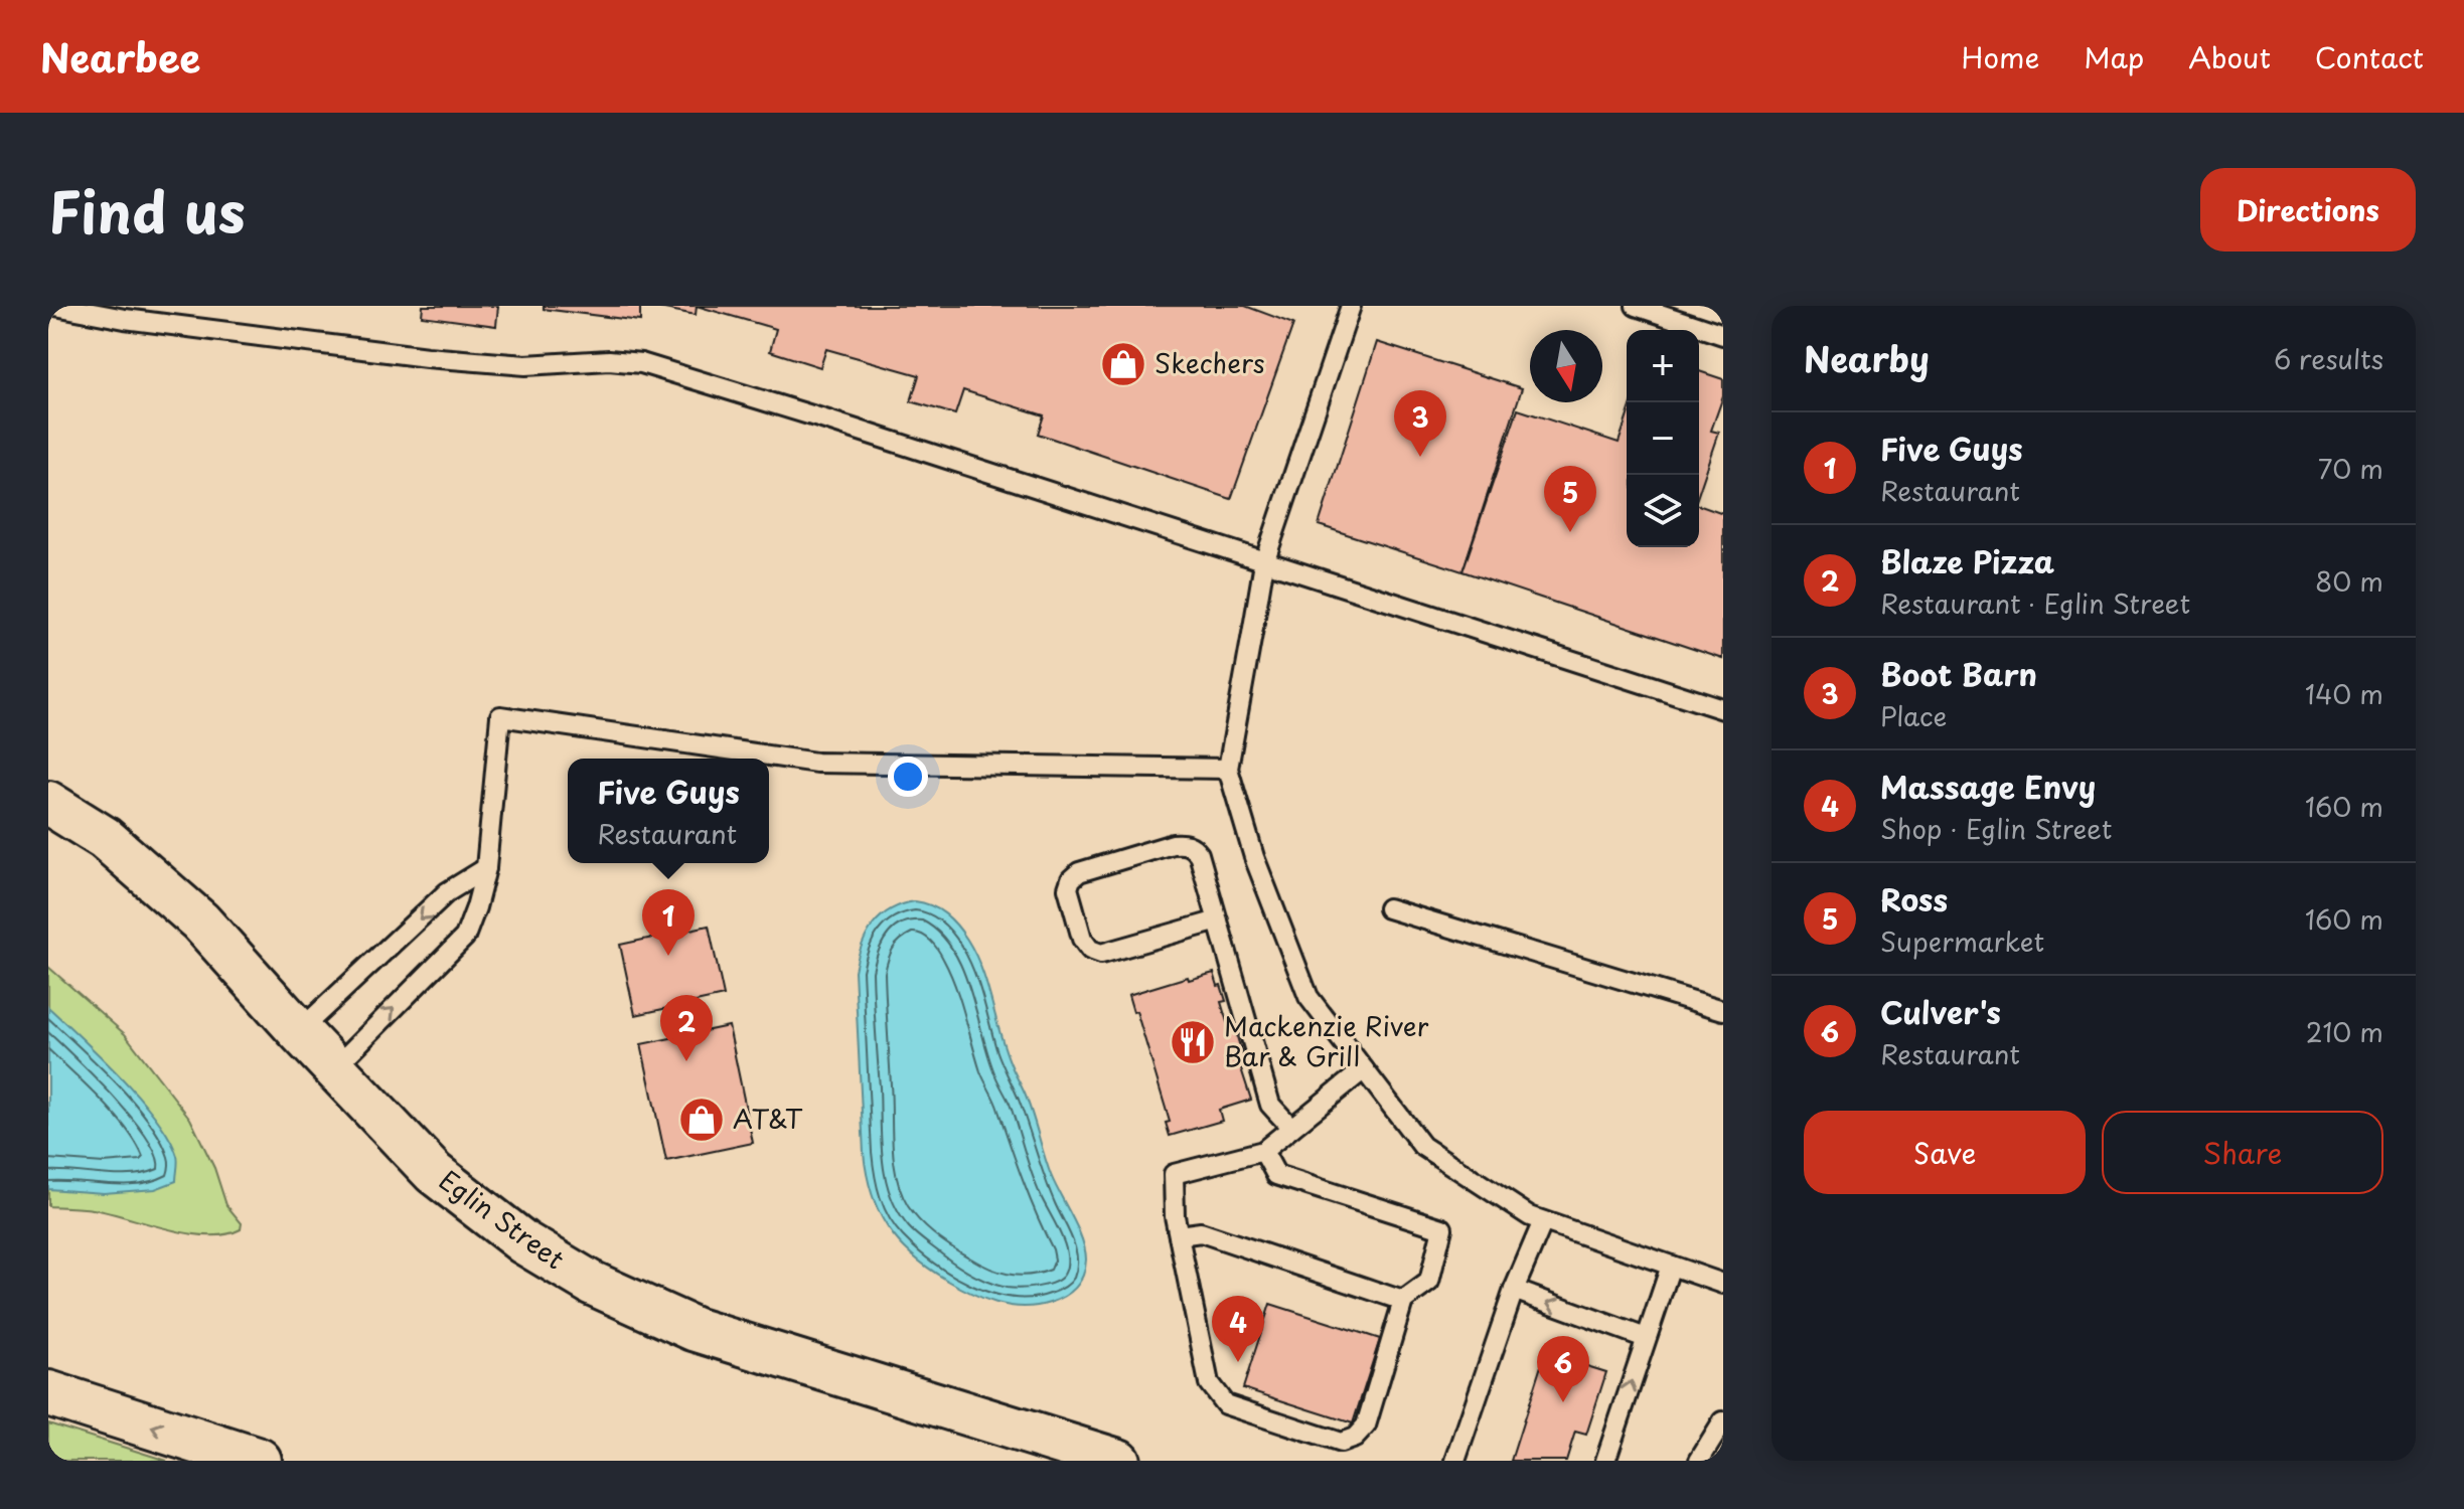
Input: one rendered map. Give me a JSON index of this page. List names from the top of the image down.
{
  "streets": {
    "street": ["Eglin Street"]
  },
  "places": {
    "shop": ["Skechers", "AT&T"],
    "restaurant": ["Mackenzie River Bar & Grill"]
  },
  "north": "bottom",
  "page": {
    "header": "Nearbee",
    "nav": [
      "Home",
      "Map",
      "About",
      "Contact"
    ],
    "title": "Find us",
    "buttons": [
      "Directions",
      ["Save", "Share"]
    ],
    "heading": ["Nearby", "6 results"],
    "map_buttons": ["+", "−"],
    "pins": [
      "3",
      "5",
      "1",
      "2",
      "4",
      "6"
    ],
    "list": [
      {
        "mark": "1",
        "name": "Five Guys",
        "note": "Restaurant",
        "value": "70 m"
      },
      {
        "mark": "2",
        "name": "Blaze Pizza",
        "note": "Restaurant · Eglin Street",
        "value": "80 m"
      },
      {
        "mark": "3",
        "name": "Boot Barn",
        "note": "Place",
        "value": "140 m"
      },
      {
        "mark": "4",
        "name": "Massage Envy",
        "note": "Shop · Eglin Street",
        "value": "160 m"
      },
      {
        "mark": "5",
        "name": "Ross",
        "note": "Supermarket",
        "value": "160 m"
      },
      {
        "mark": "6",
        "name": "Culver's",
        "note": "Restaurant",
        "value": "210 m"
      }
    ],
    "popup": ["Five Guys", "Restaurant"]
  }
}
